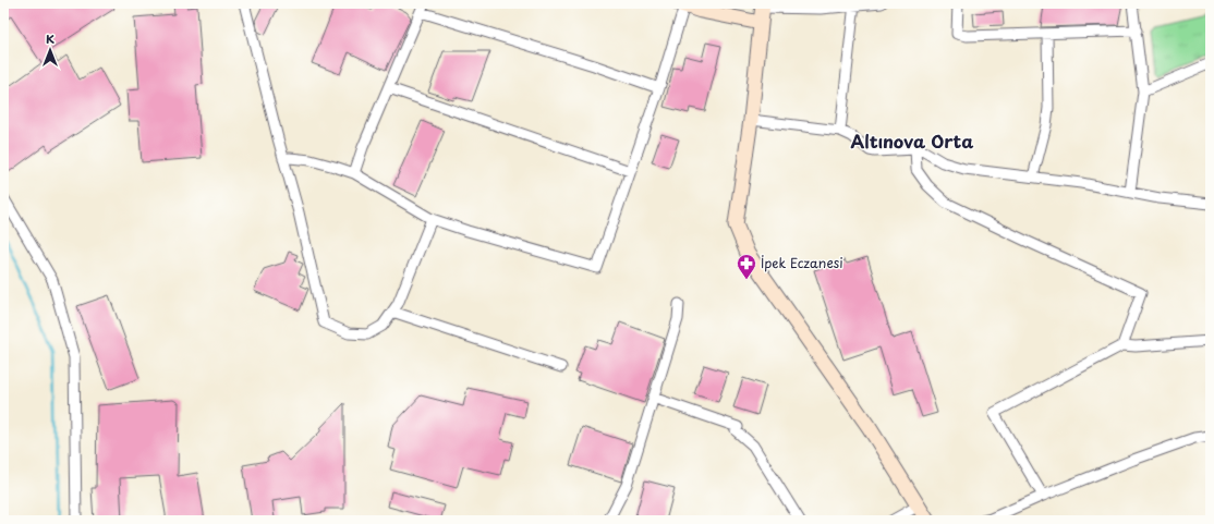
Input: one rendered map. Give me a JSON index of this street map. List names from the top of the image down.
{
  "districts": ["Altınova Orta"],
  "places": {
    "pharmacy": ["İpek Eczanesi"]
  },
  "north": "top"
}
